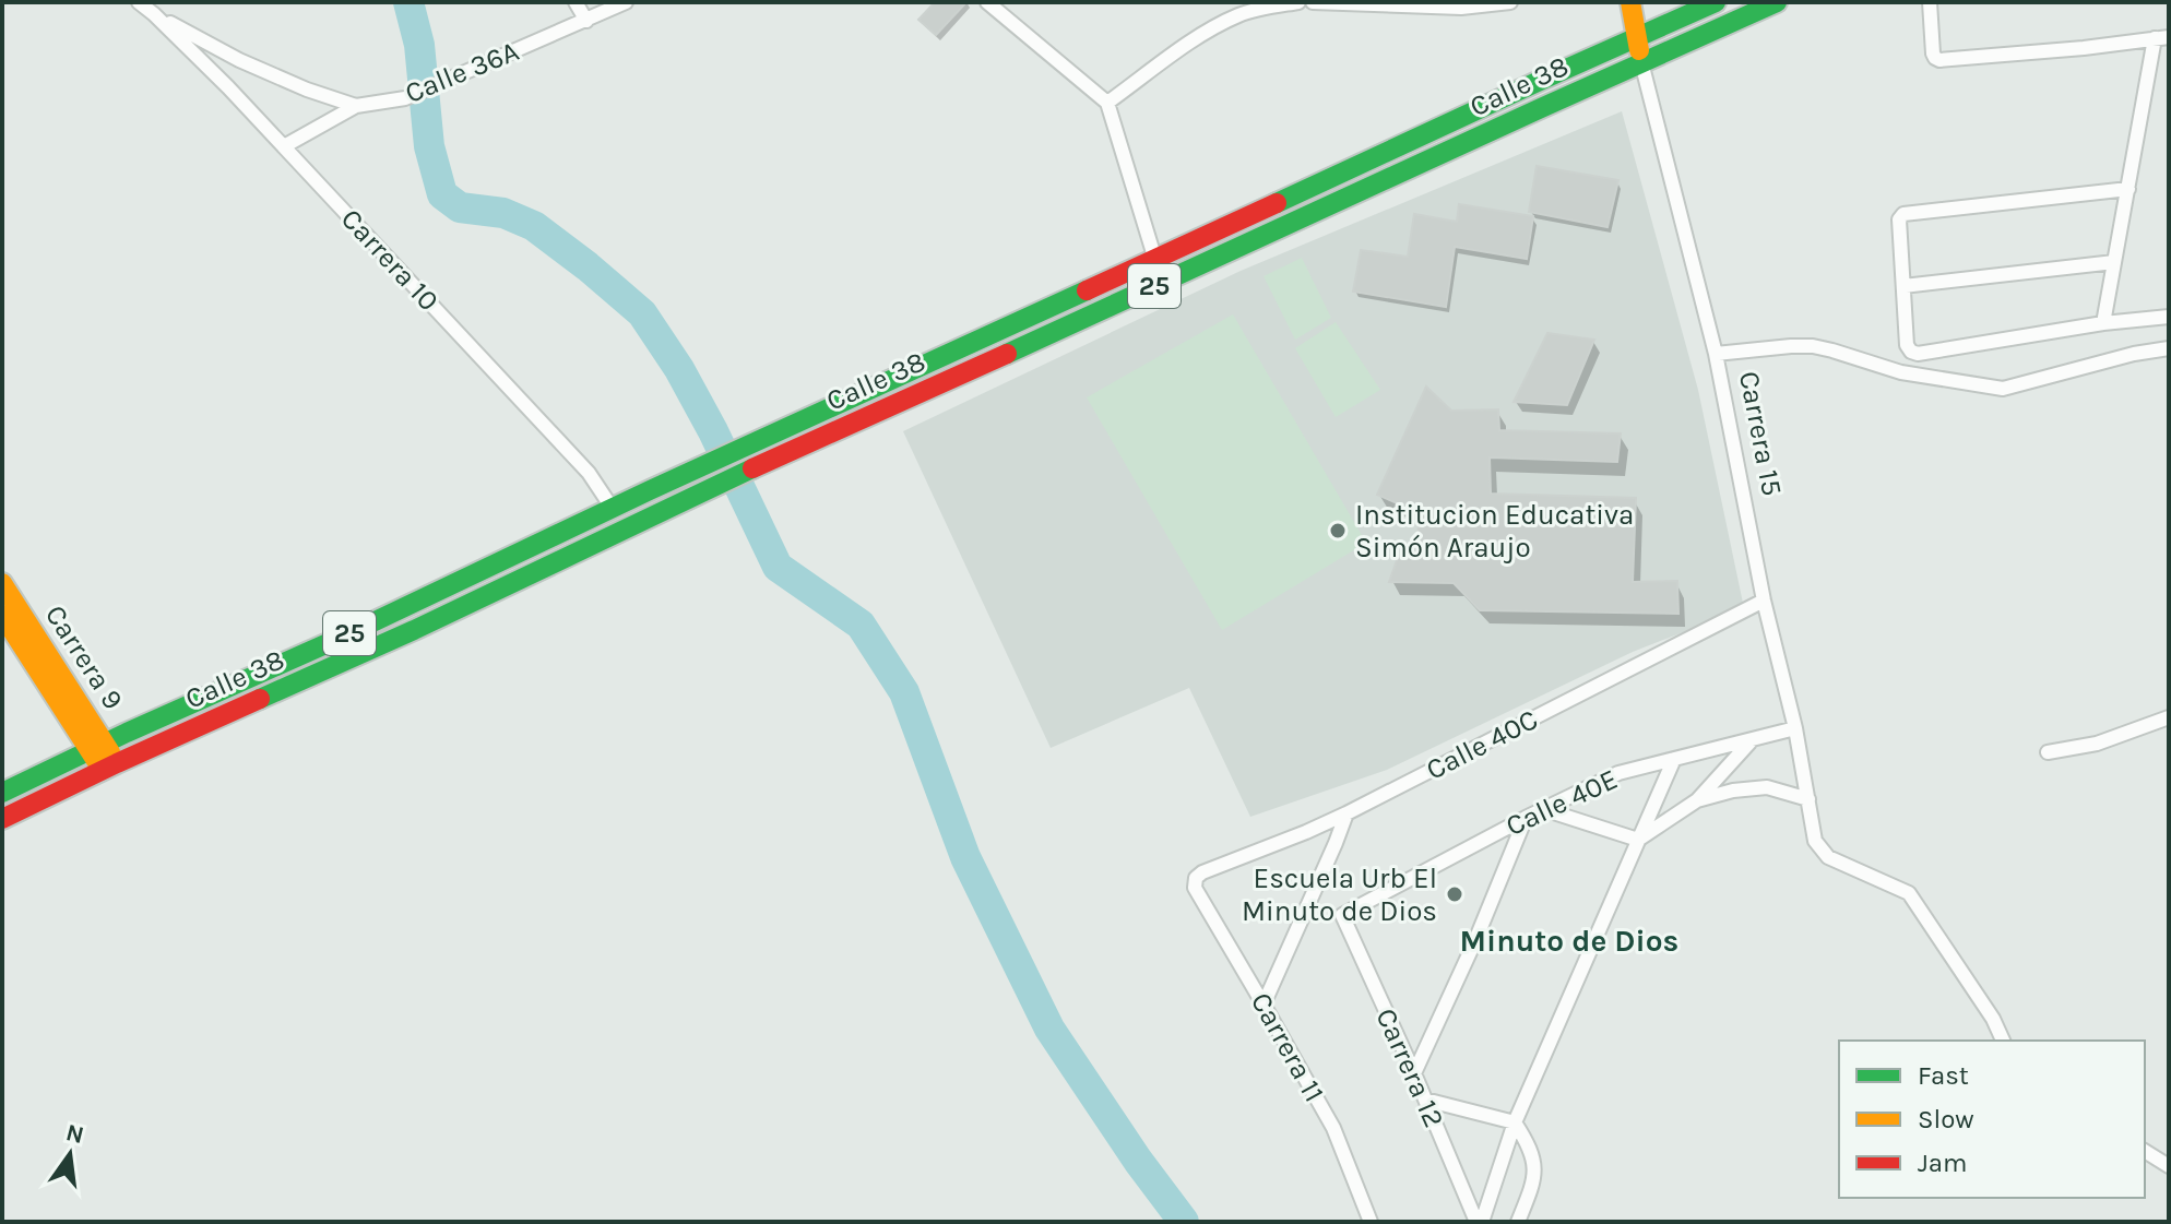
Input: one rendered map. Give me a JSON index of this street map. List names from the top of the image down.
{
  "streets": {
    "main road": [
      "Calle 38",
      "25",
      "Carrera 15",
      "Carrera 9"
    ],
    "street": [
      "Calle 36A",
      "Carrera 10",
      "Calle 40C",
      "Calle 40E",
      "Carrera 11",
      "Carrera 12"
    ]
  },
  "crossings": [
    ["Calle 36A", "Carrera 10"],
    ["Calle 38", "Carrera 10"],
    ["Calle 38", "Carrera 15"],
    ["Calle 38", "Carrera 9"],
    ["Carrera 15", "Calle 40C"],
    ["Carrera 15", "Calle 40E"],
    ["Calle 40C", "Carrera 11"],
    ["Calle 40E", "Carrera 12"]
  ],
  "districts": ["Minuto de Dios"],
  "places": ["Institucion Educativa Simón Araujo", "Escuela Urb El Minuto de Dios"],
  "legend": ["Fast", "Slow", "Jam"],
  "north": "top"
}
